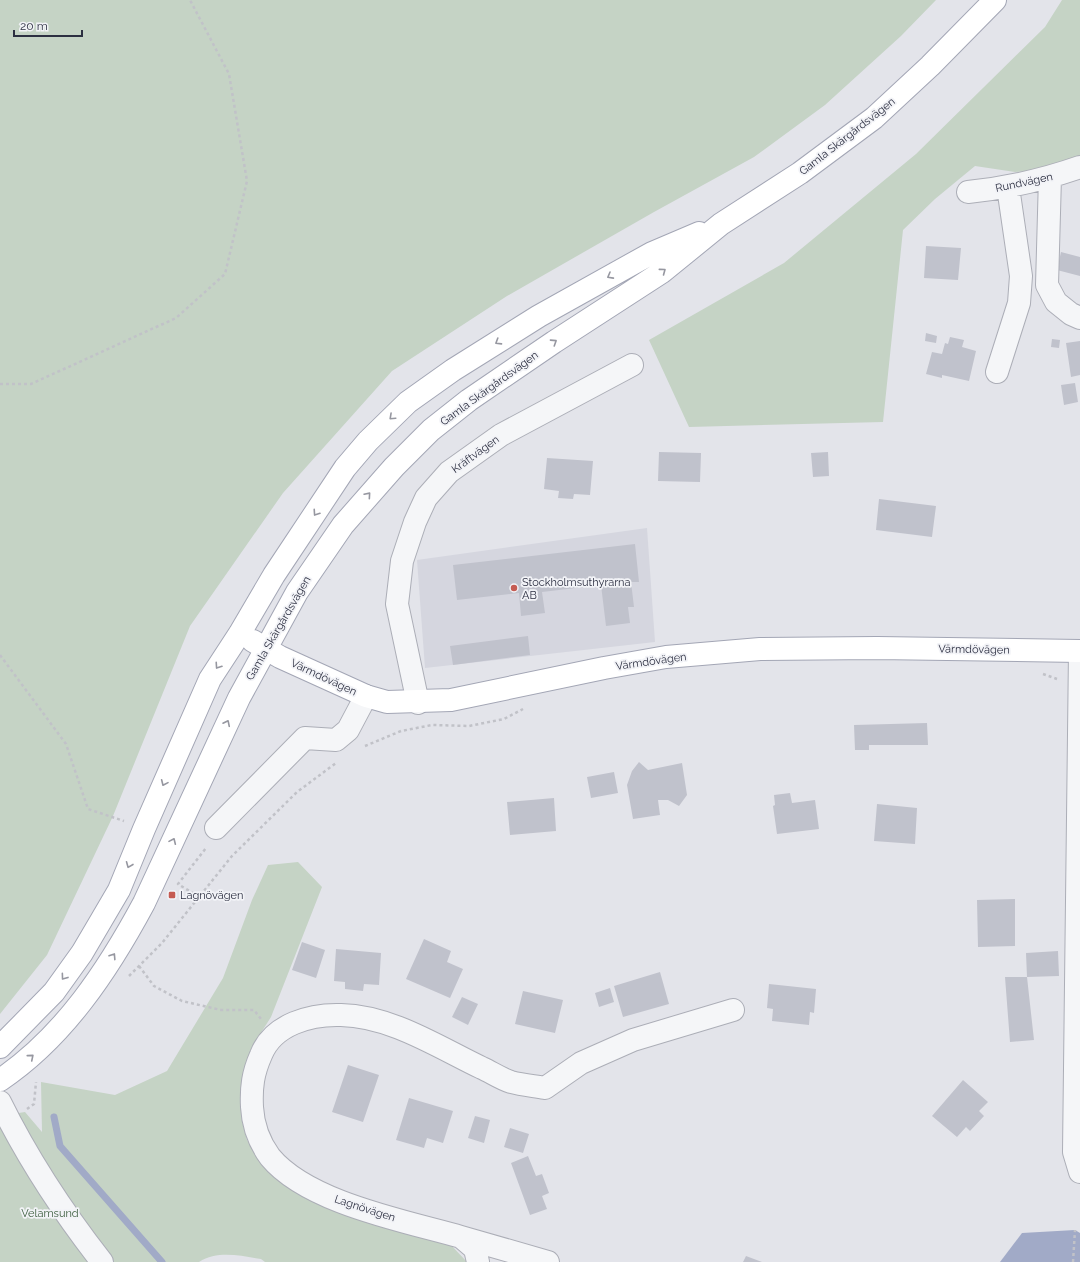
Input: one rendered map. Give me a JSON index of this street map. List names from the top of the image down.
{
  "streets": {
    "main road": ["Gamla Skärgårdsvägen", "Värmdövägen"],
    "street": ["Rundvägen", "Kräftvägen", "Lagnövägen"]
  },
  "crossings": [
    ["Gamla Skärgårdsvägen", "Värmdövägen"],
    ["Kräftvägen", "Värmdövägen"]
  ],
  "parks": ["Velamsund"],
  "places": {
    "other": ["Stockholmsuthyrarna AB"],
    "transit": ["Lagnövägen"]
  },
  "scale_bar": "20 m"
}
